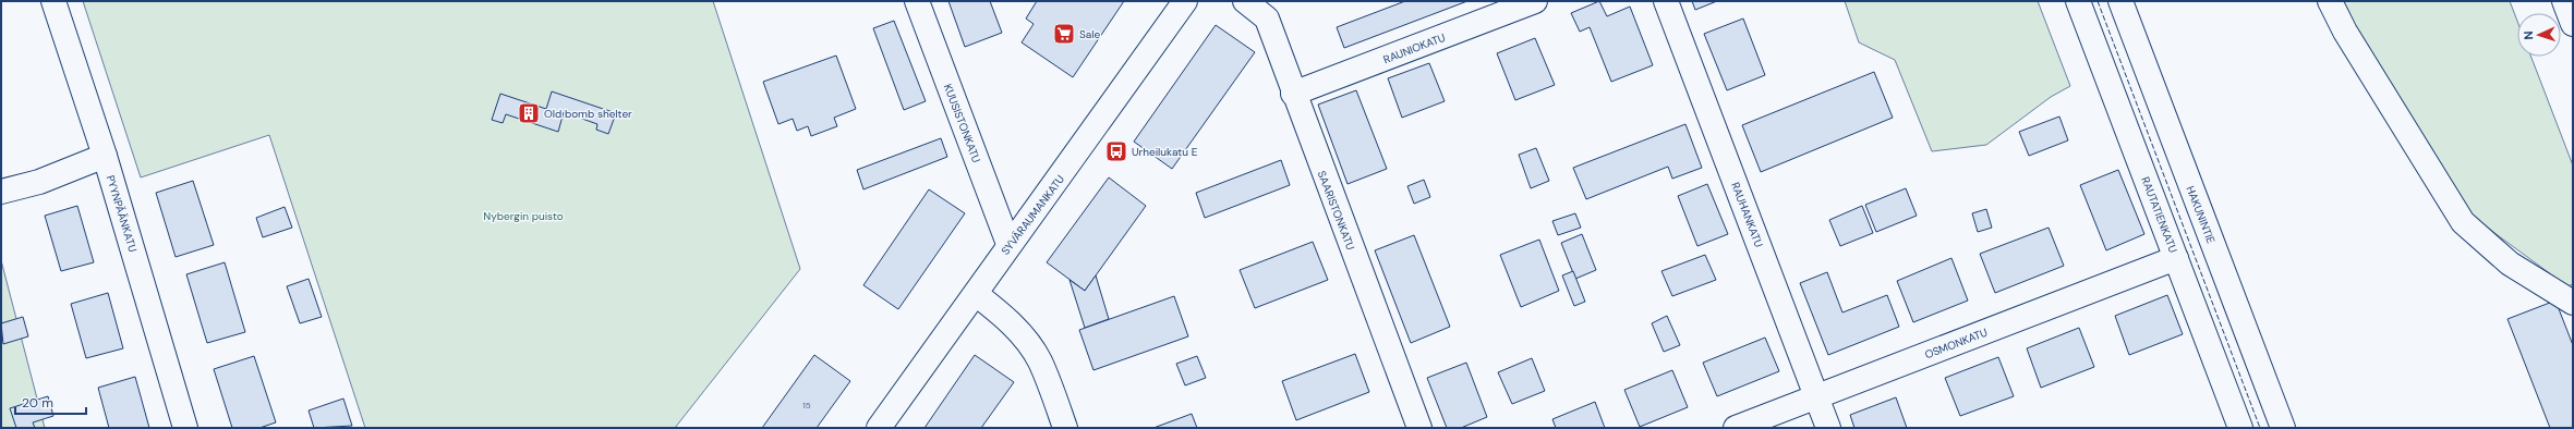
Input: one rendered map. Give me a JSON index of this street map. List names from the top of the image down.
{
  "streets": {
    "main road": [
      "RAUNIOKATU",
      "KUUSISTONKATU",
      "SAARISTONKATU",
      "PYYNPÄÄNKATU",
      "SYVÄRAUMANKATU",
      "RAUHANKATU",
      "RAUTATIENKATU",
      "HAKUNINTIE",
      "OSMONKATU"
    ]
  },
  "crossings": [
    ["RAUNIOKATU", "SAARISTONKATU"],
    ["KUUSISTONKATU", "SYVÄRAUMANKATU"],
    ["RAUHANKATU", "OSMONKATU"],
    ["RAUTATIENKATU", "OSMONKATU"]
  ],
  "parks": ["Nybergin puisto"],
  "places": {
    "supermarket": ["Sale"],
    "building": ["Old bomb shelter"],
    "bus stop": ["Urheilukatu E"]
  },
  "house_numbers": ["15"],
  "scale_bar": "20 m",
  "north": "left"
}
